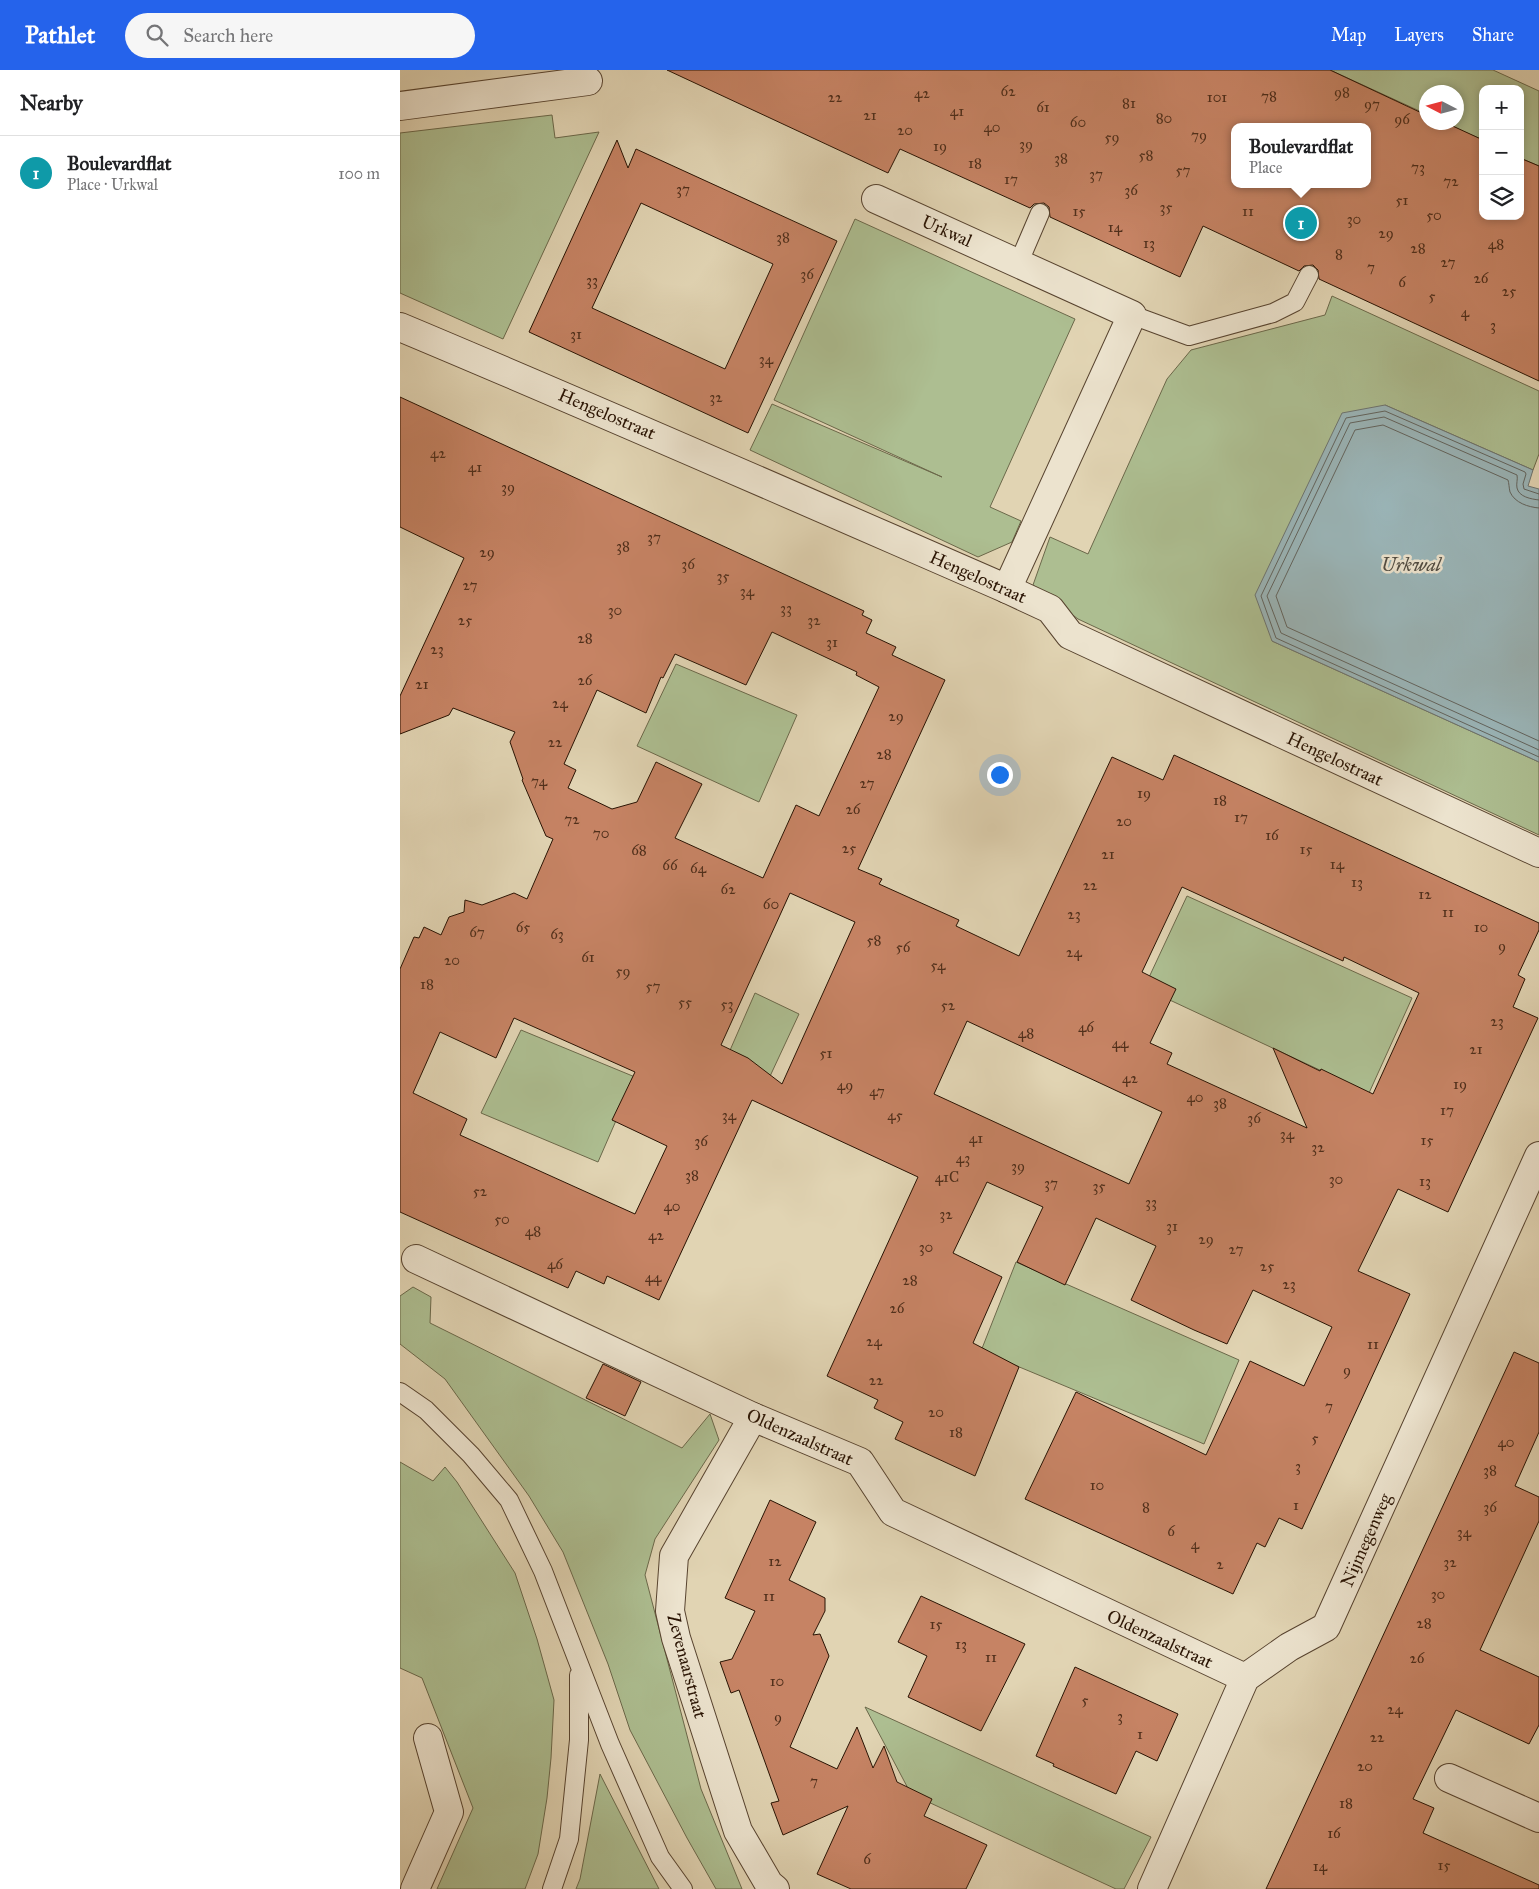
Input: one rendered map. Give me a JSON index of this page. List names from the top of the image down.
{
  "streets": {
    "street": [
      "Urkwal",
      "Hengelostraat",
      "Oldenzaalstraat",
      "Nijmegenweg",
      "Zevenaarstraat"
    ]
  },
  "crossings": [
    ["Oldenzaalstraat", "Nijmegenweg"],
    ["Oldenzaalstraat", "Zevenaarstraat"]
  ],
  "water": ["Urkwal"],
  "house_numbers": [
    "62",
    "98",
    "42",
    "78",
    "22",
    "101",
    "81",
    "97",
    "61",
    "41",
    "21",
    "80",
    "96",
    "60",
    "40",
    "20",
    "79",
    "59",
    "39",
    "19",
    "58",
    "38",
    "18",
    "73",
    "57",
    "37",
    "17",
    "72",
    "37",
    "36",
    "51",
    "35",
    "15",
    "11",
    "50",
    "30",
    "14",
    "29",
    "38",
    "13",
    "48",
    "28",
    "8",
    "27",
    "7",
    "36",
    "26",
    "33",
    "6",
    "25",
    "5",
    "4",
    "3",
    "31",
    "34",
    "32",
    "42",
    "41",
    "39",
    "37",
    "38",
    "29",
    "36",
    "35",
    "27",
    "34",
    "33",
    "30",
    "25",
    "32",
    "28",
    "31",
    "23",
    "26",
    "21",
    "24",
    "29",
    "22",
    "28",
    "74",
    "27",
    "19",
    "18",
    "26",
    "17",
    "72",
    "20",
    "70",
    "16",
    "25",
    "15",
    "68",
    "21",
    "14",
    "66",
    "64",
    "13",
    "22",
    "62",
    "12",
    "60",
    "11",
    "23",
    "65",
    "10",
    "67",
    "63",
    "58",
    "9",
    "56",
    "24",
    "61",
    "20",
    "54",
    "59",
    "18",
    "57",
    "55",
    "53",
    "52",
    "23",
    "46",
    "48",
    "44",
    "21",
    "51",
    "42",
    "19",
    "49",
    "47",
    "40",
    "38",
    "17",
    "34",
    "45",
    "36",
    "34",
    "41",
    "15",
    "36",
    "32",
    "43",
    "39",
    "38",
    "41C",
    "30",
    "13",
    "37",
    "35",
    "52",
    "33",
    "40",
    "32",
    "50",
    "31",
    "48",
    "42",
    "29",
    "30",
    "27",
    "46",
    "25",
    "44",
    "28",
    "23",
    "26",
    "24",
    "11",
    "9",
    "22",
    "7",
    "20",
    "18",
    "5",
    "40",
    "3",
    "38",
    "10",
    "1",
    "8",
    "36",
    "6",
    "34",
    "4",
    "12",
    "32",
    "2",
    "30",
    "11",
    "28",
    "15",
    "13",
    "11",
    "26",
    "10",
    "5",
    "24",
    "3",
    "9",
    "1",
    "22",
    "20",
    "7",
    "18",
    "16",
    "6",
    "15",
    "14"
  ],
  "north": "left",
  "page": {
    "header": "Pathlet",
    "search": "Search here",
    "nav": ["Map", "Layers", "Share"],
    "heading": "Nearby",
    "map_buttons": ["+", "−"],
    "popup": ["Boulevardflat", "Place"],
    "list": [
      {
        "mark": "1",
        "name": "Boulevardflat",
        "note": "Place · Urkwal",
        "value": "100 m"
      }
    ],
    "pins": "1"
  }
}
